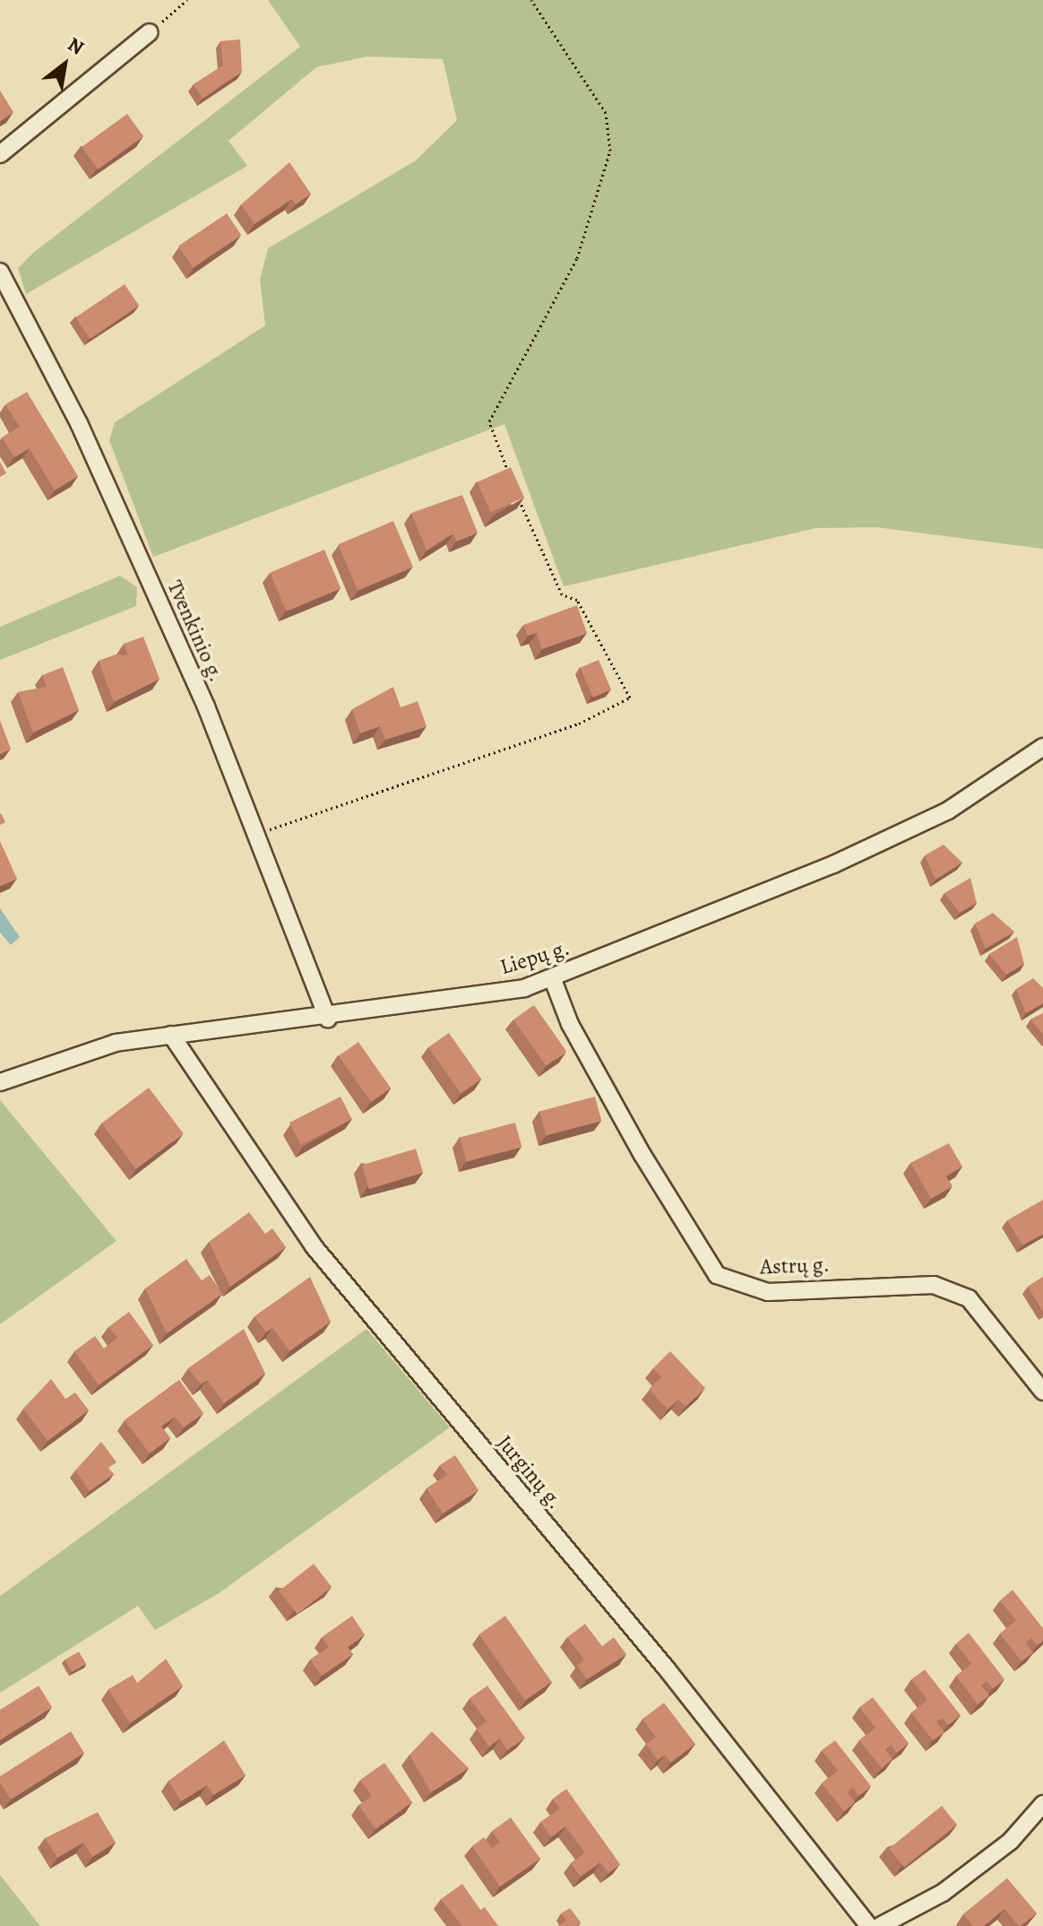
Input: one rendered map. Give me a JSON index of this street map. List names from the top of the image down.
{
  "streets": {
    "street": [
      "Tvenkinio g.",
      "Liepų g.",
      "Astrų g.",
      "Jurginų g."
    ]
  },
  "crossings": [
    ["Tvenkinio g.", "Liepų g."],
    ["Liepų g.", "Astrų g."],
    ["Liepų g.", "Jurginų g."]
  ],
  "north": "top right"
}
